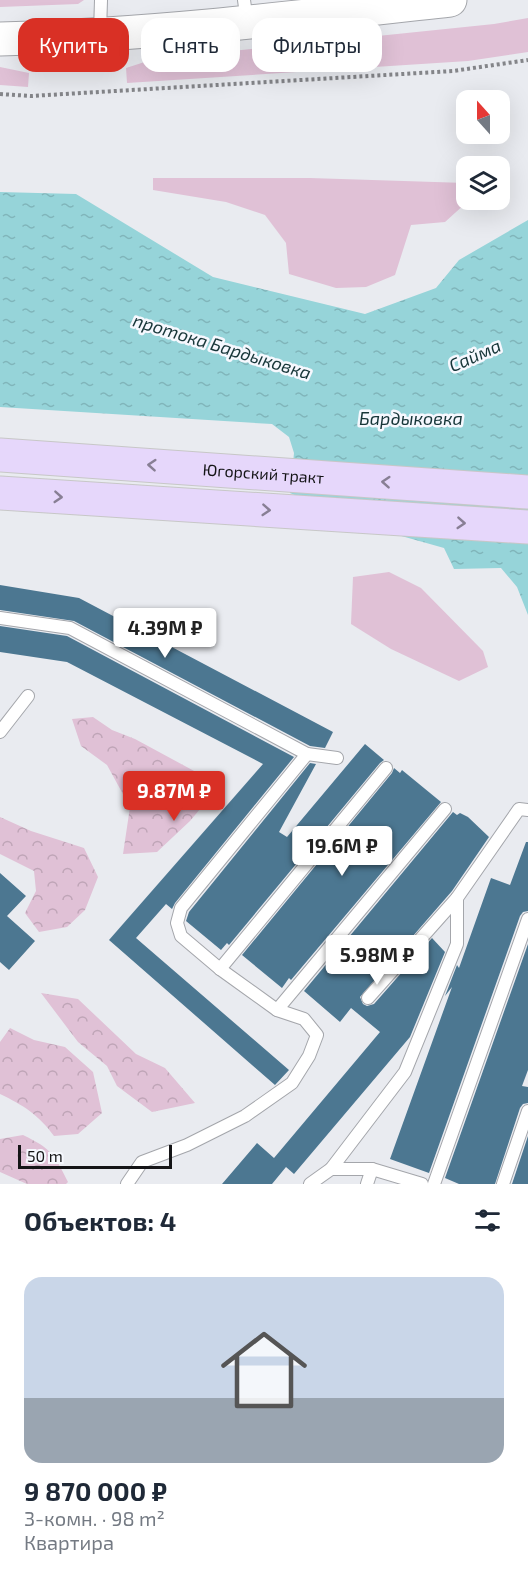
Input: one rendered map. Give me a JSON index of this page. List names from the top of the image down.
{
  "streets": {
    "main road": ["Югорский тракт"]
  },
  "water": ["протока Бардыковка", "Сайма", "Бардыковка"],
  "scale_bar": "50 m",
  "north": "top",
  "page": {
    "chip": ["Купить", "Снять", "Фильтры"],
    "price": [
      "4.39M ₽",
      "9.87M ₽",
      "19.6M ₽",
      "5.98M ₽"
    ],
    "scale": "50 m",
    "heading": "Объектов: 4",
    "list": [
      {
        "name": "9 870 000 ₽",
        "note": "3-комн. · 98 m² · Квартира"
      }
    ]
  }
}
